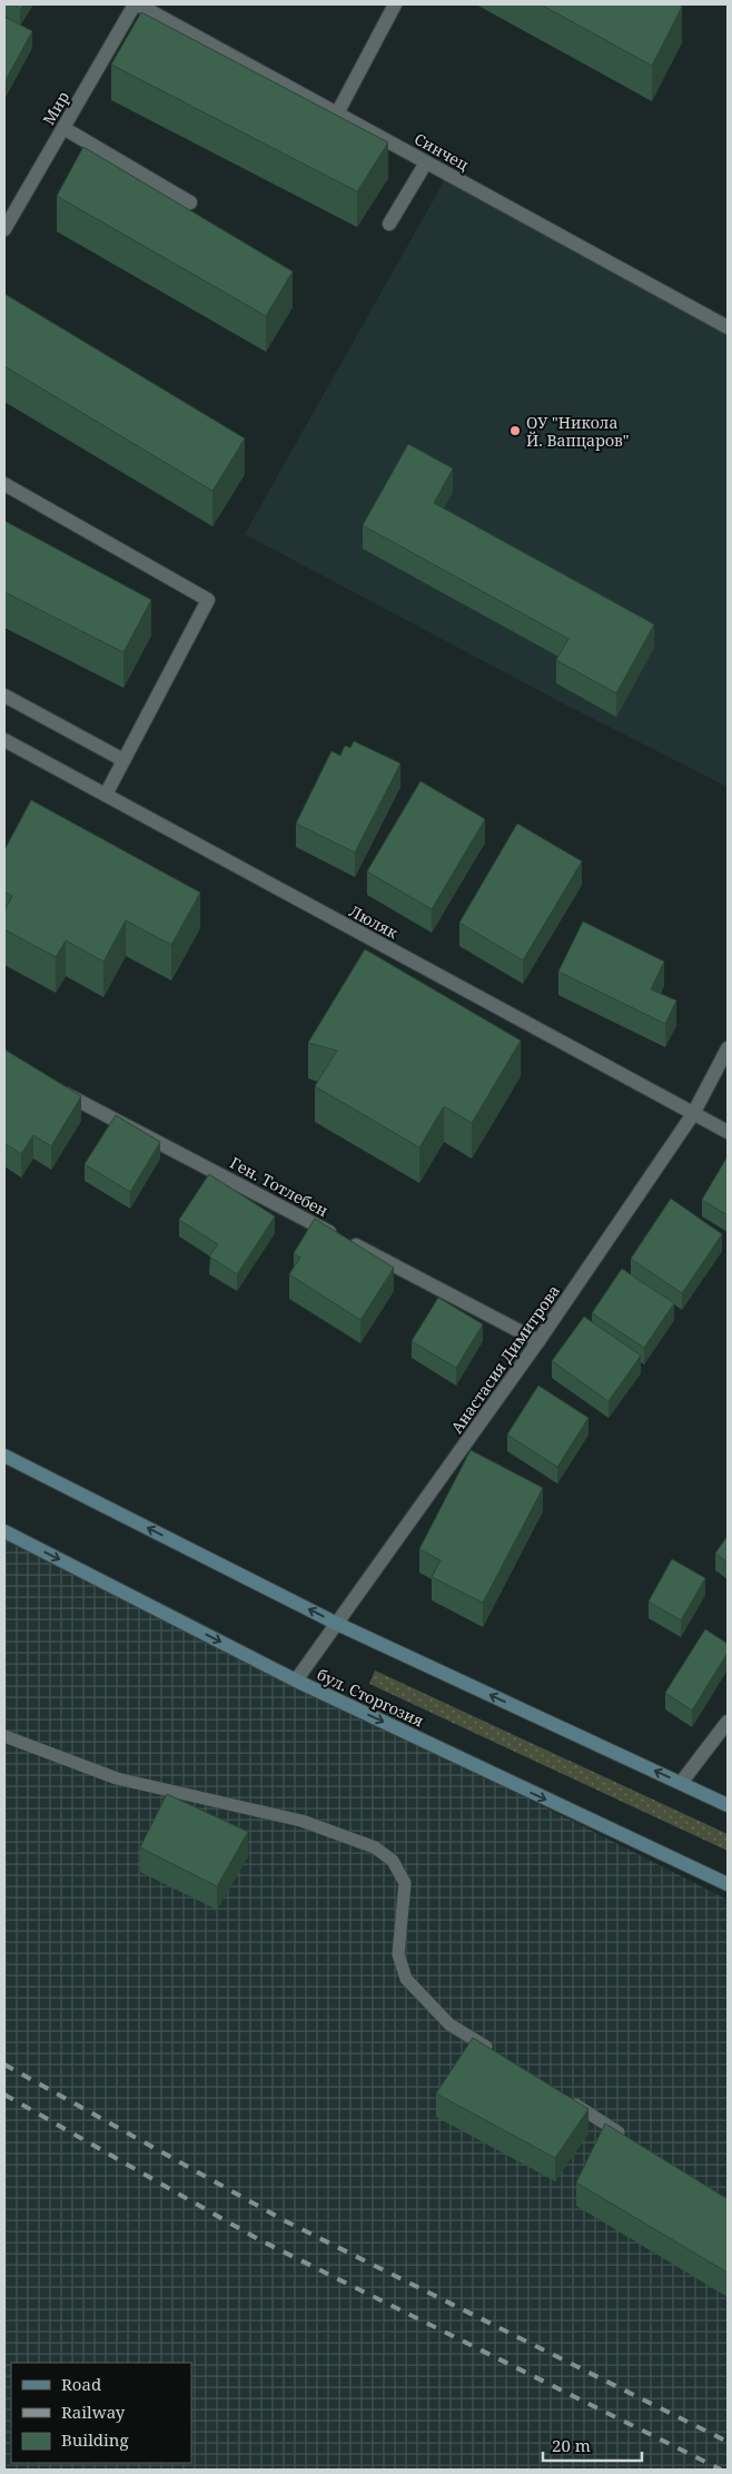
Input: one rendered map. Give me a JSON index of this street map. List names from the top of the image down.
{
  "streets": {
    "main road": ["бул. Сторгозия"],
    "street": [
      "Мир",
      "Синчец",
      "Люляк",
      "Ген. Тотлебен",
      "Анастасия Димитрова"
    ]
  },
  "crossings": [
    ["Мир", "Синчец"],
    ["Люляк", "Анастасия Димитрова"],
    ["Ген. Тотлебен", "Анастасия Димитрова"],
    ["Анастасия Димитрова", "бул. Сторгозия"]
  ],
  "places": ["ОУ \"Никола Й. Вапцаров\""],
  "legend": ["Road", "Railway", "Building"],
  "scale_bar": "20 m"
}
